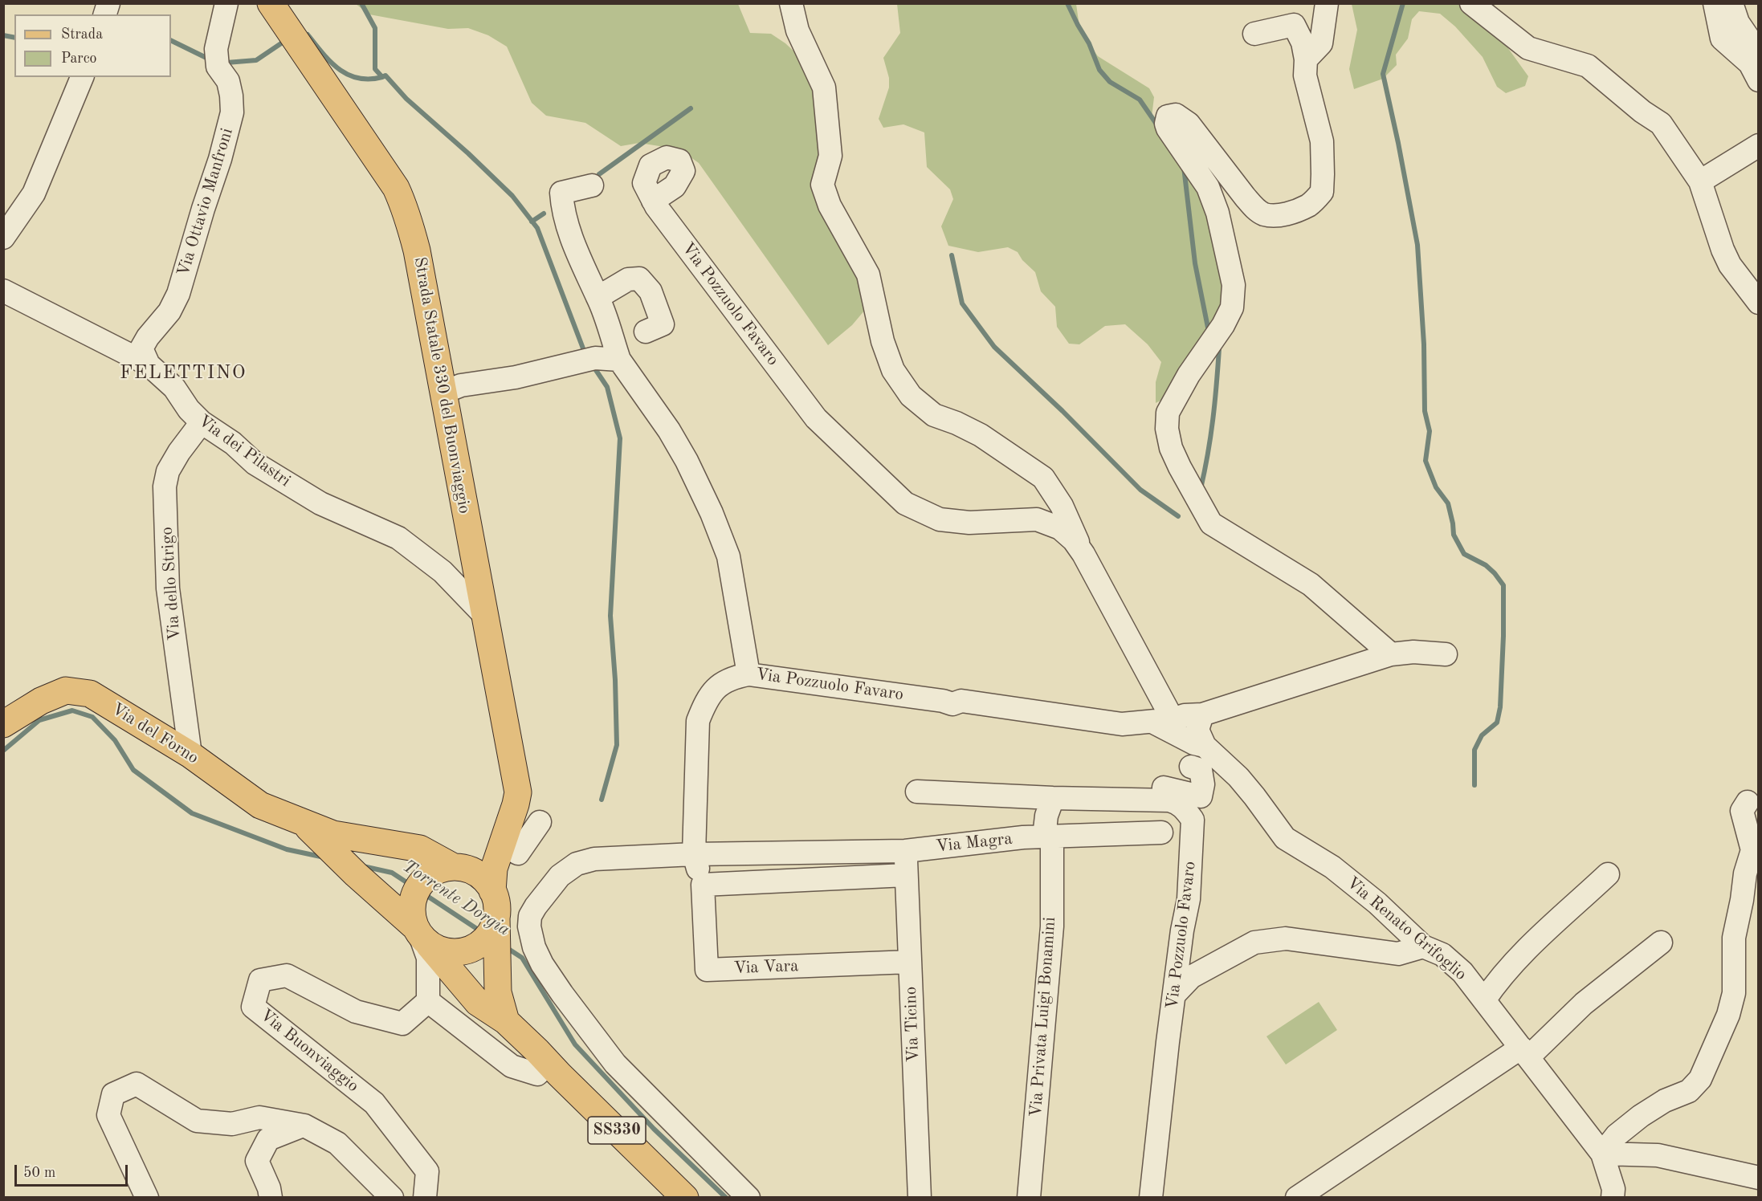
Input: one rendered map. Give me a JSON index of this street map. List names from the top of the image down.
{
  "streets": {
    "main road": ["Strada Statale 330 del Buonviaggio", "Via del Forno", "SS330"],
    "street": [
      "Via Ottavio Manfroni",
      "Via Pozzuolo Favaro",
      "Via dei Pilastri",
      "Via dello Strigo",
      "Via Magra",
      "Via Renato Grifoglio",
      "Via Vara",
      "Via Privata Luigi Bonamini",
      "Via Ticino",
      "Via Buonviaggio"
    ]
  },
  "crossings": [
    ["Via Ottavio Manfroni", "Via dei Pilastri"],
    ["Via Pozzuolo Favaro", "Via Vara"],
    ["Strada Statale 330 del Buonviaggio", "Via dei Pilastri"],
    ["Strada Statale 330 del Buonviaggio", "SS330"],
    ["Via dei Pilastri", "Via dello Strigo"],
    ["Via dello Strigo", "Via del Forno"],
    ["Via del Forno", "SS330"],
    ["Via Magra", "Via Privata Luigi Bonamini"],
    ["Via Magra", "Via Ticino"],
    ["Via Vara", "Via Ticino"]
  ],
  "districts": ["FELETTINO"],
  "water": ["Torrente Dorgia"],
  "legend": ["Strada", "Parco"],
  "scale_bar": "50 m"
}
